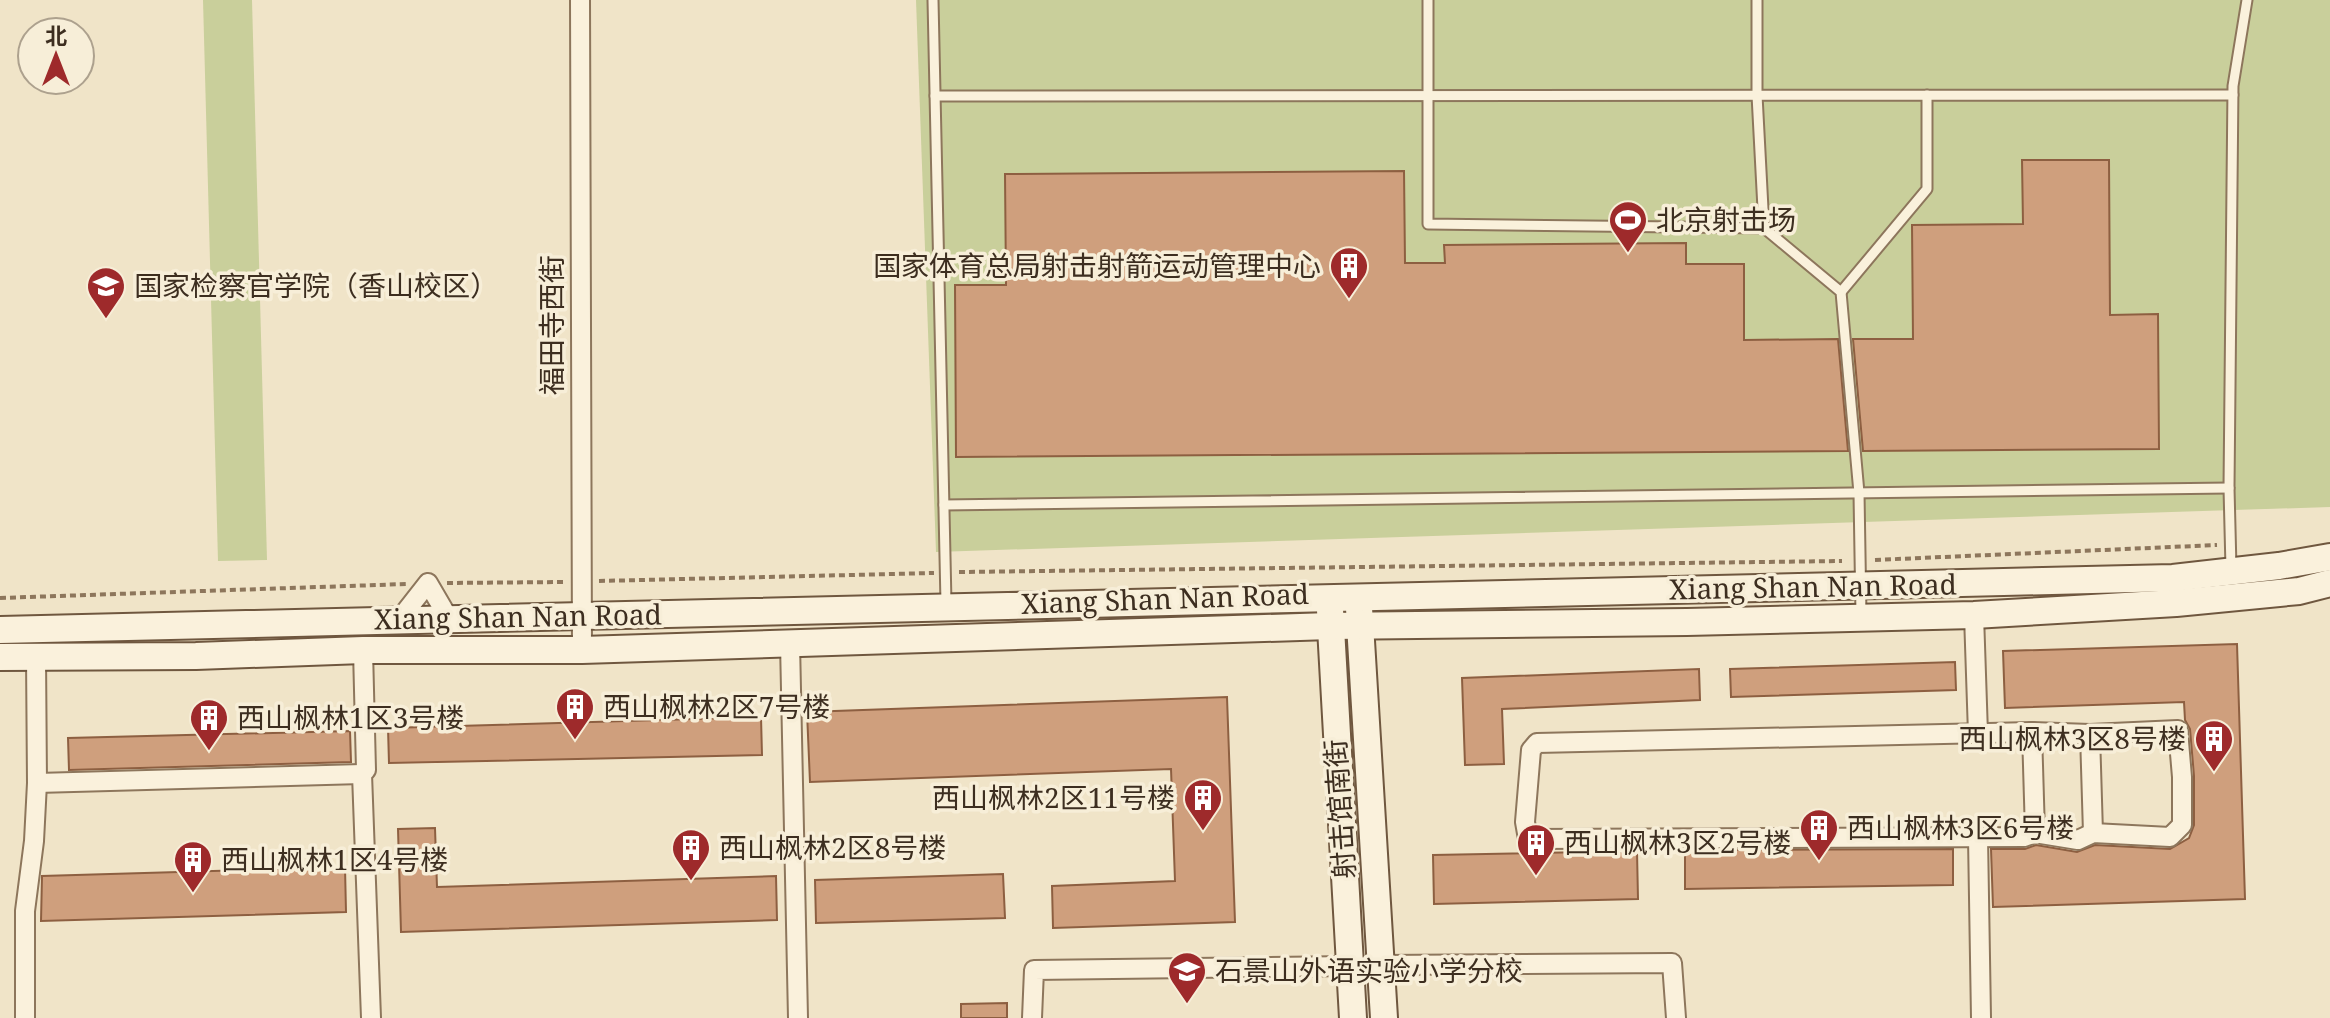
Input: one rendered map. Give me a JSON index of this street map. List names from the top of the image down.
{
  "streets": {
    "main road": ["Xiang Shan Nan Road", "射击馆南街"],
    "street": ["福田寺西街"]
  },
  "crossings": [
    ["福田寺西街", "Xiang Shan Nan Road"],
    ["Xiang Shan Nan Road", "射击馆南街"]
  ],
  "places": {
    "sports": ["北京射击场"],
    "building": [
      "国家体育总局射击射箭运动管理中心",
      "西山枫林2区7号楼",
      "西山枫林1区3号楼",
      "西山枫林3区8号楼",
      "西山枫林2区11号楼",
      "西山枫林3区6号楼",
      "西山枫林3区2号楼",
      "西山枫林2区8号楼",
      "西山枫林1区4号楼"
    ],
    "school or university": ["国家检察官学院（香山校区）", "石景山外语实验小学分校"]
  },
  "north": "top"
}
